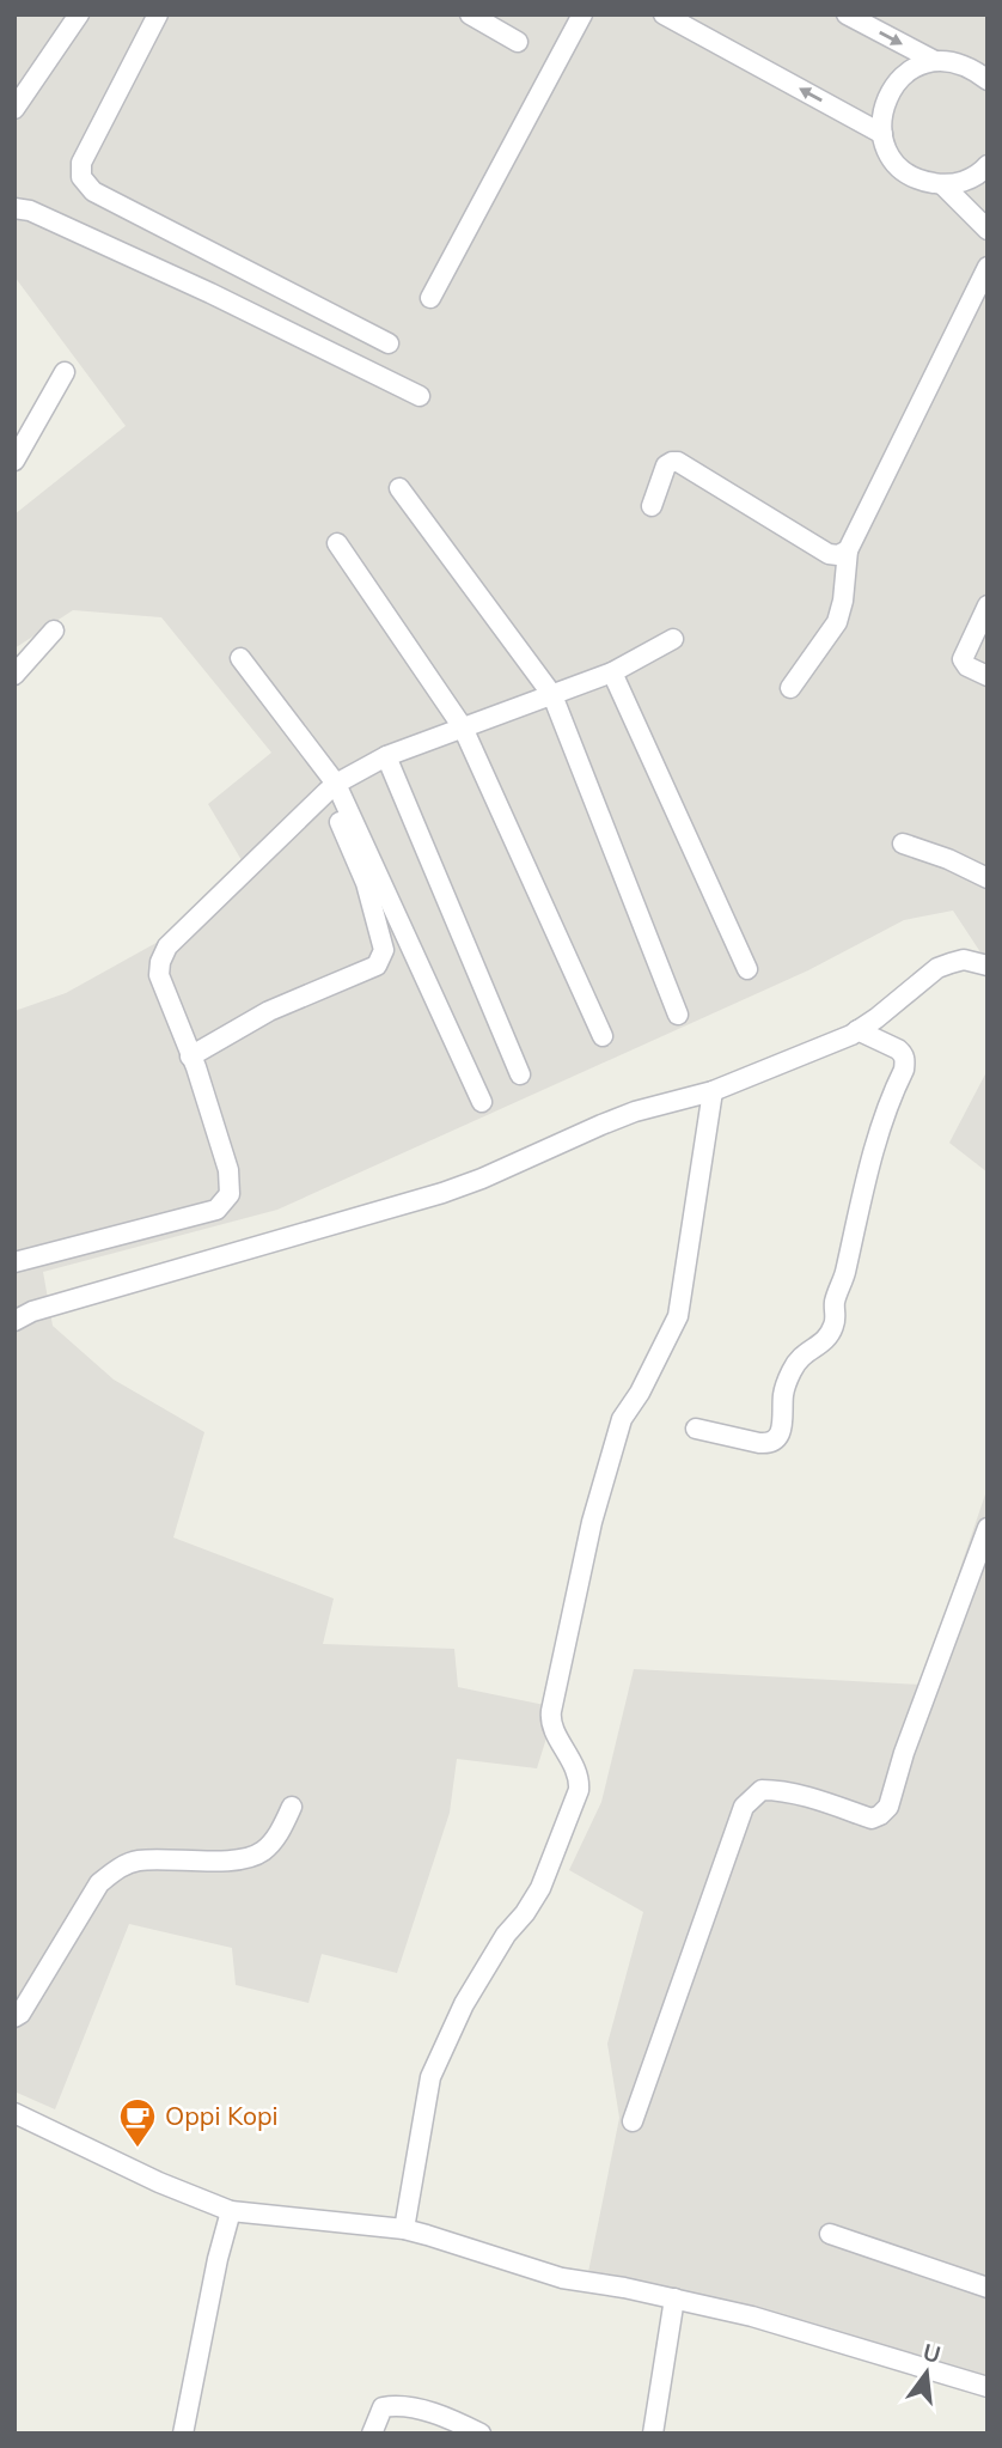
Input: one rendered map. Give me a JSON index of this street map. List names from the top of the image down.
{
  "places": {
    "cafe": ["Oppi Kopi"]
  },
  "north": "top"
}
